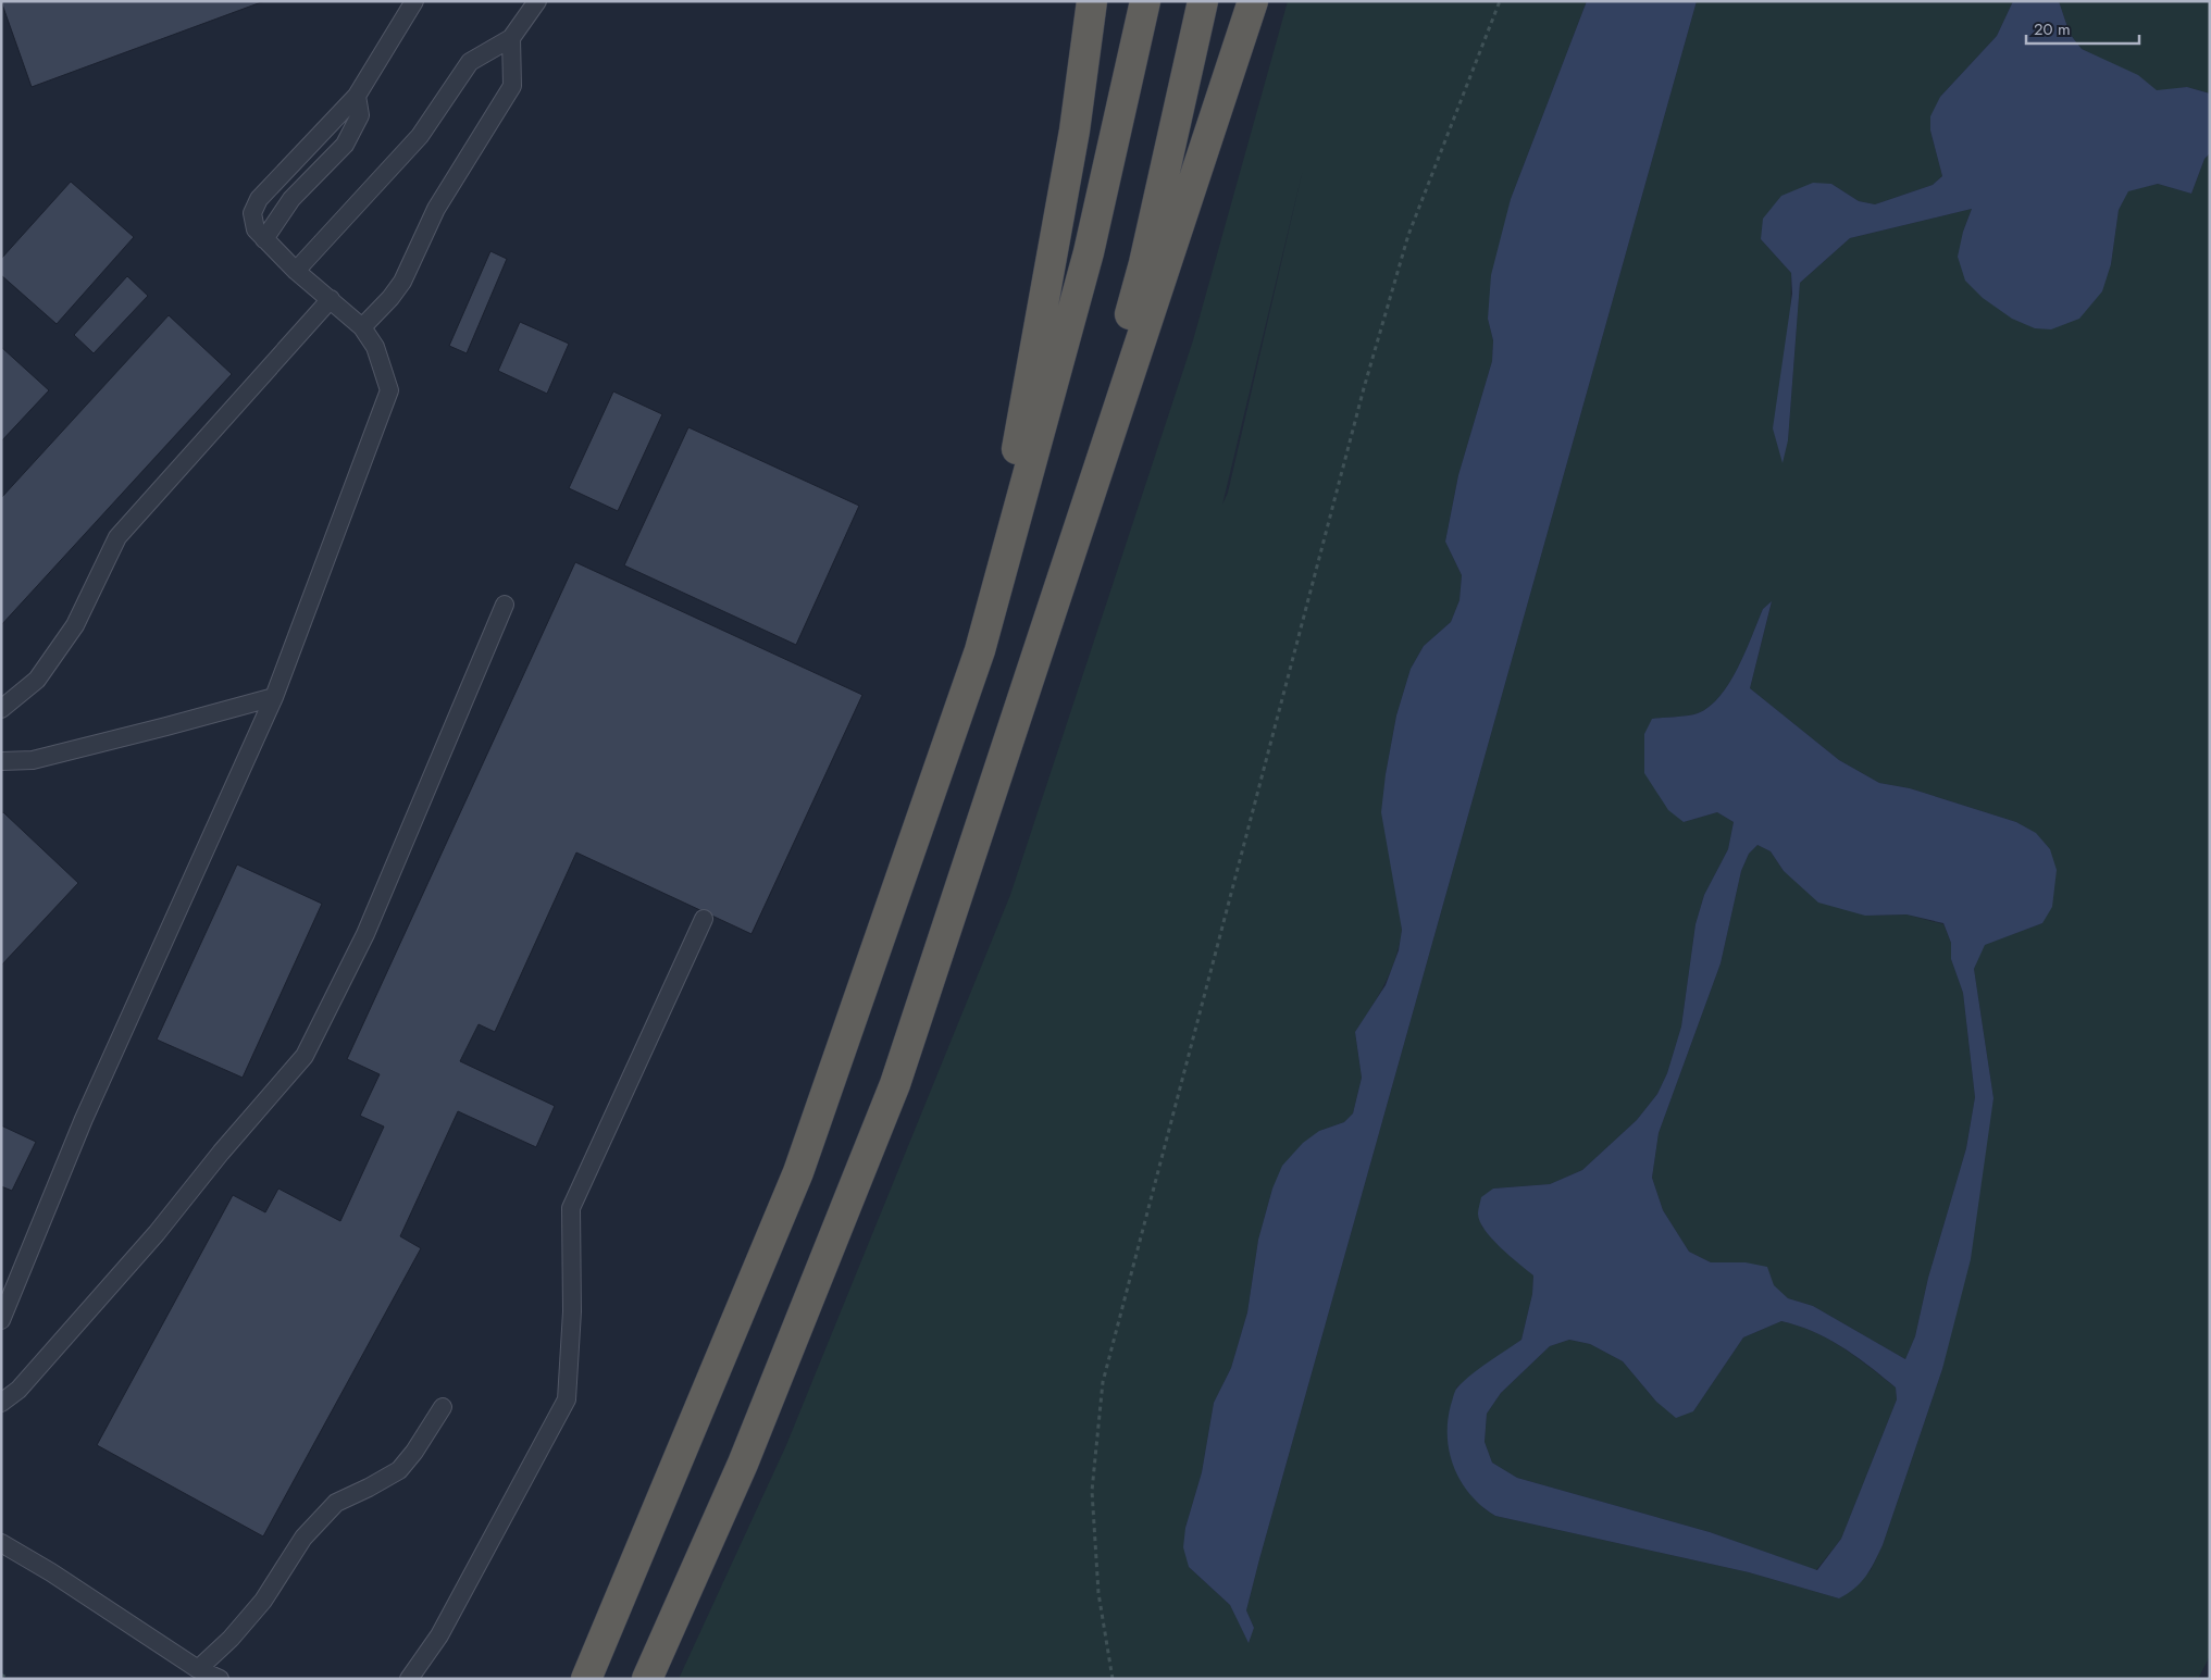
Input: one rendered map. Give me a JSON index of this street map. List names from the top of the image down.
{
  "scale_bar": "20 m"
}
